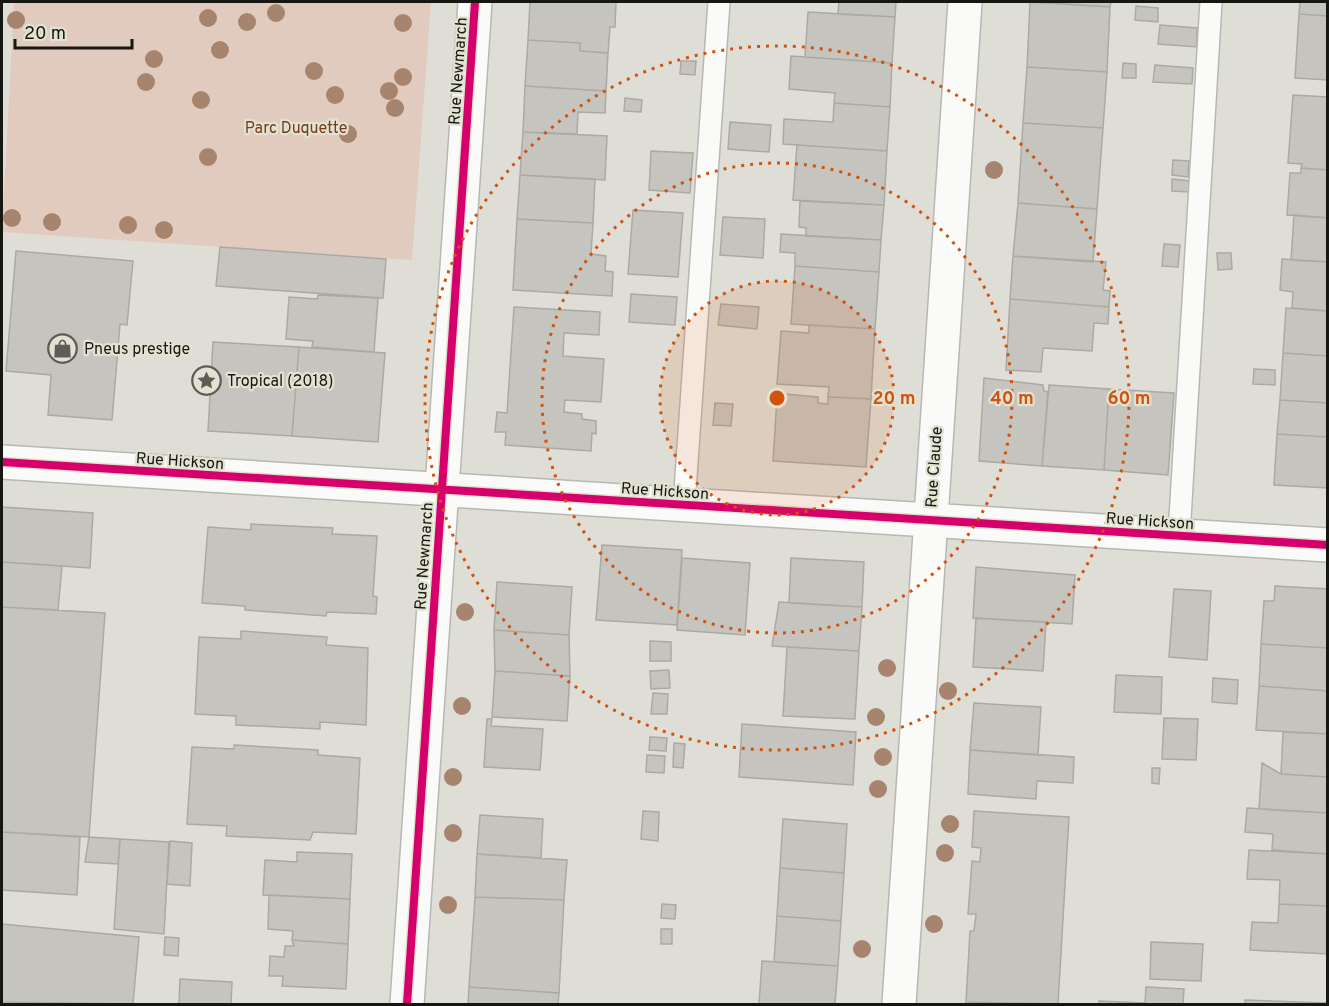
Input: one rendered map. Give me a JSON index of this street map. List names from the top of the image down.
{
  "streets": {
    "street": ["Rue Newmarch", "Rue Hickson", "Rue Claude"]
  },
  "crossings": [
    ["Rue Newmarch", "Rue Hickson"],
    ["Rue Hickson", "Rue Claude"]
  ],
  "parks": ["Parc Duquette"],
  "places": {
    "shop": ["Pneus prestige"],
    "place": ["Tropical (2018)"]
  },
  "scale_bar": "20 m",
  "rings": ["20 m", "40 m", "60 m"]
}
